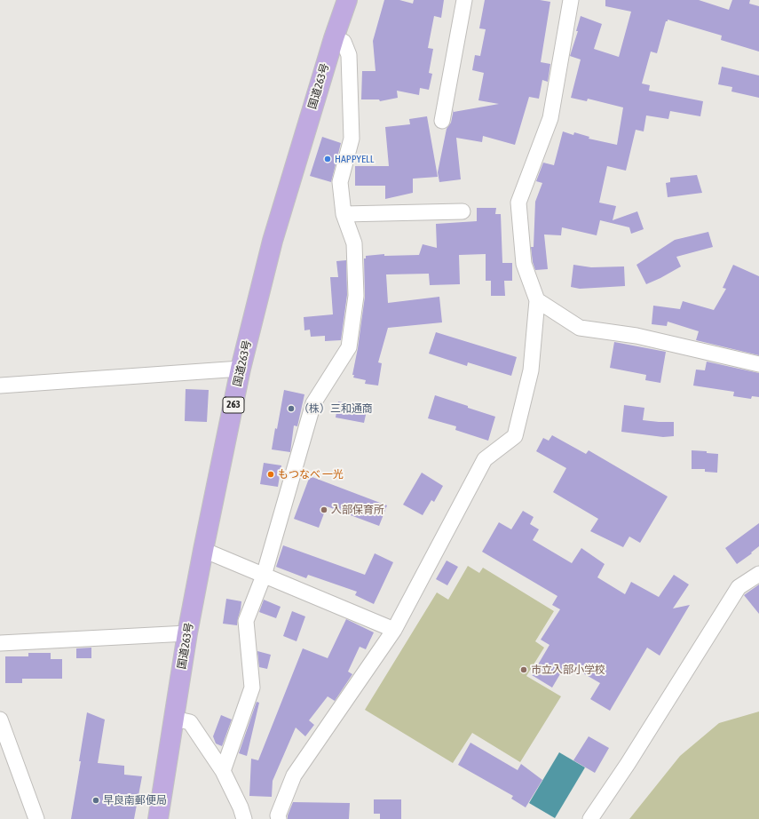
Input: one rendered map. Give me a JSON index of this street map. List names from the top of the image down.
{
  "streets": {
    "highway": ["国道263号", "263"]
  },
  "places": [
    "HAPPYELL",
    "（株）三和通商",
    "もつなべ 一光",
    "入部保育所",
    "市立入部小学校",
    "早良南郵便局"
  ]
}
